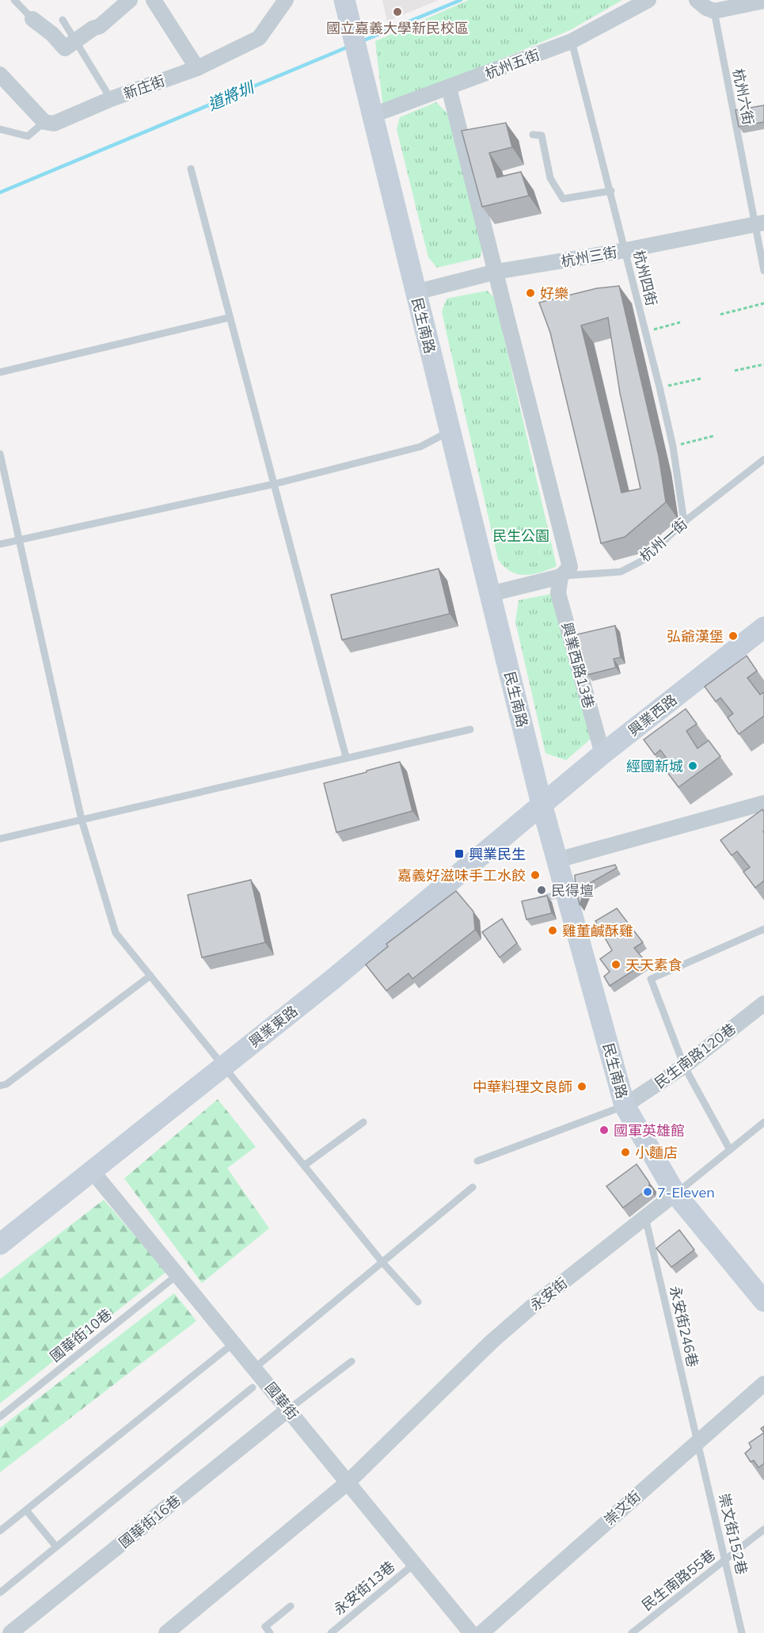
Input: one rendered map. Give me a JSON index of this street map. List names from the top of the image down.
{
  "streets": {
    "main road": ["民生南路", "興業西路", "興業東路"],
    "street": [
      "杭州五街",
      "新庄街",
      "杭州三街",
      "杭州一街",
      "興業西路13巷",
      "民生南路120巷",
      "永安街",
      "國華街",
      "崇文街",
      "國華街16巷"
    ],
    "lane": [
      "杭州六街",
      "杭州四街",
      "永安街246巷",
      "國華街10巷",
      "崇文街152巷",
      "民生南路55巷",
      "永安街13巷"
    ]
  },
  "crossings": [
    ["杭州五街", "杭州四街"],
    ["杭州五街", "民生南路"],
    ["杭州六街", "杭州三街"],
    ["杭州三街", "杭州四街"],
    ["杭州三街", "民生南路"],
    ["杭州三街", "興業西路13巷"],
    ["杭州四街", "杭州一街"],
    ["民生南路", "杭州一街"],
    ["民生南路", "興業西路"],
    ["民生南路", "興業東路"],
    ["民生南路", "民生南路120巷"],
    ["民生南路", "永安街"],
    ["杭州一街", "興業西路13巷"],
    ["興業西路13巷", "興業西路"],
    ["興業西路", "興業東路"],
    ["興業東路", "國華街"],
    ["永安街", "永安街246巷"],
    ["永安街", "國華街"],
    ["永安街246巷", "崇文街"],
    ["永安街246巷", "崇文街152巷"],
    ["國華街10巷", "國華街"],
    ["國華街", "國華街16巷"],
    ["國華街", "永安街13巷"],
    ["崇文街", "崇文街152巷"],
    ["崇文街152巷", "民生南路55巷"]
  ],
  "water": ["道將圳"],
  "parks": ["民生公園"],
  "places": {
    "other": [
      "國立嘉義大學新民校區",
      "好樂",
      "弘爺漢堡",
      "經國新城",
      "嘉義好滋味手工水餃",
      "民得壇",
      "雞董鹹酥雞",
      "天天素食",
      "中華料理文良師",
      "國軍英雄館",
      "小麵店",
      "7-Eleven"
    ],
    "transit": ["興業民生"]
  }
}
